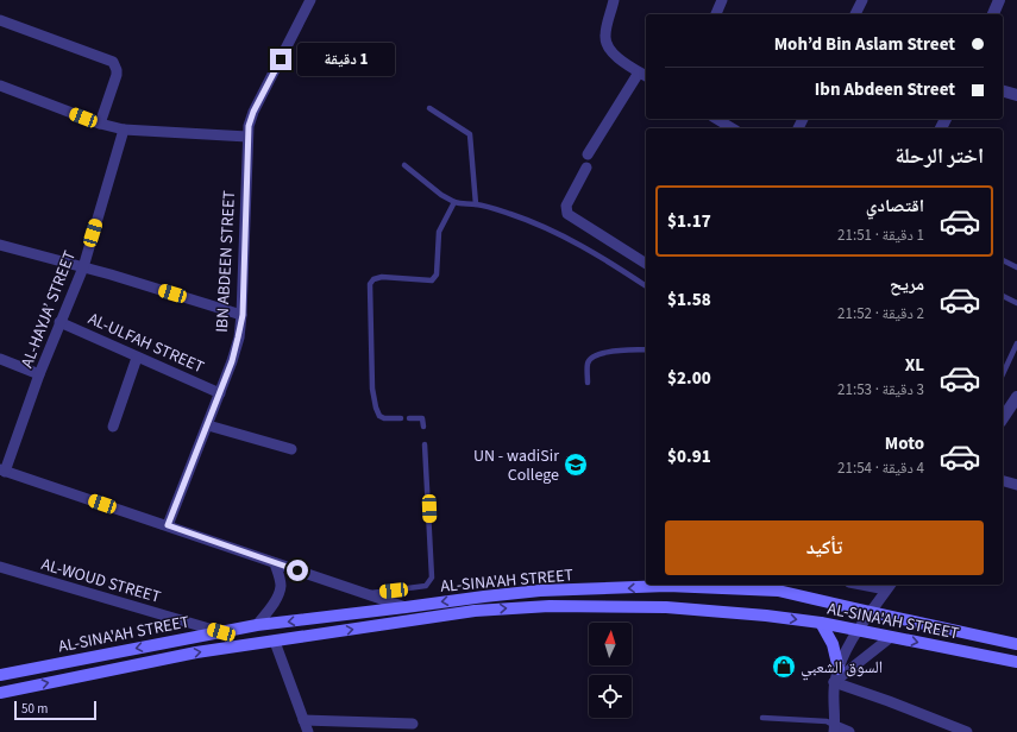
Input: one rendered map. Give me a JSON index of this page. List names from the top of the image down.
{
  "streets": {
    "main road": ["AL-SINA'AH STREET"],
    "street": [
      "IBN ABDEEN STREET",
      "AL-HAYJA’ STREET",
      "AL-ULFAH STREET",
      "AL-WOUD STREET"
    ]
  },
  "crossings": [
    ["IBN ABDEEN STREET", "AL-ULFAH STREET"],
    ["AL-HAYJA’ STREET", "AL-ULFAH STREET"],
    ["AL-WOUD STREET", "AL-SINA'AH STREET"]
  ],
  "places": {
    "school or university": ["UN - wadiSir College"],
    "shop": ["السوق الشعبي"]
  },
  "scale_bar": "50 m",
  "north": "top",
  "page": {
    "banner": ["Moh’d Bin Aslam Street", "Ibn Abdeen Street"],
    "bubble": "1 دقيقة",
    "heading": "اختر الرحلة",
    "list": [
      {
        "name": "اقتصادي",
        "note": "1 دقيقة · 21:51",
        "value": "$1.17"
      },
      {
        "name": "مريح",
        "note": "2 دقيقة · 21:52",
        "value": "$1.58"
      },
      {
        "name": "XL",
        "note": "3 دقيقة · 21:53",
        "value": "$2.00"
      },
      {
        "name": "Moto",
        "note": "4 دقيقة · 21:54",
        "value": "$0.91"
      }
    ],
    "buttons": "تأكيد",
    "scale": "50 m"
  }
}
